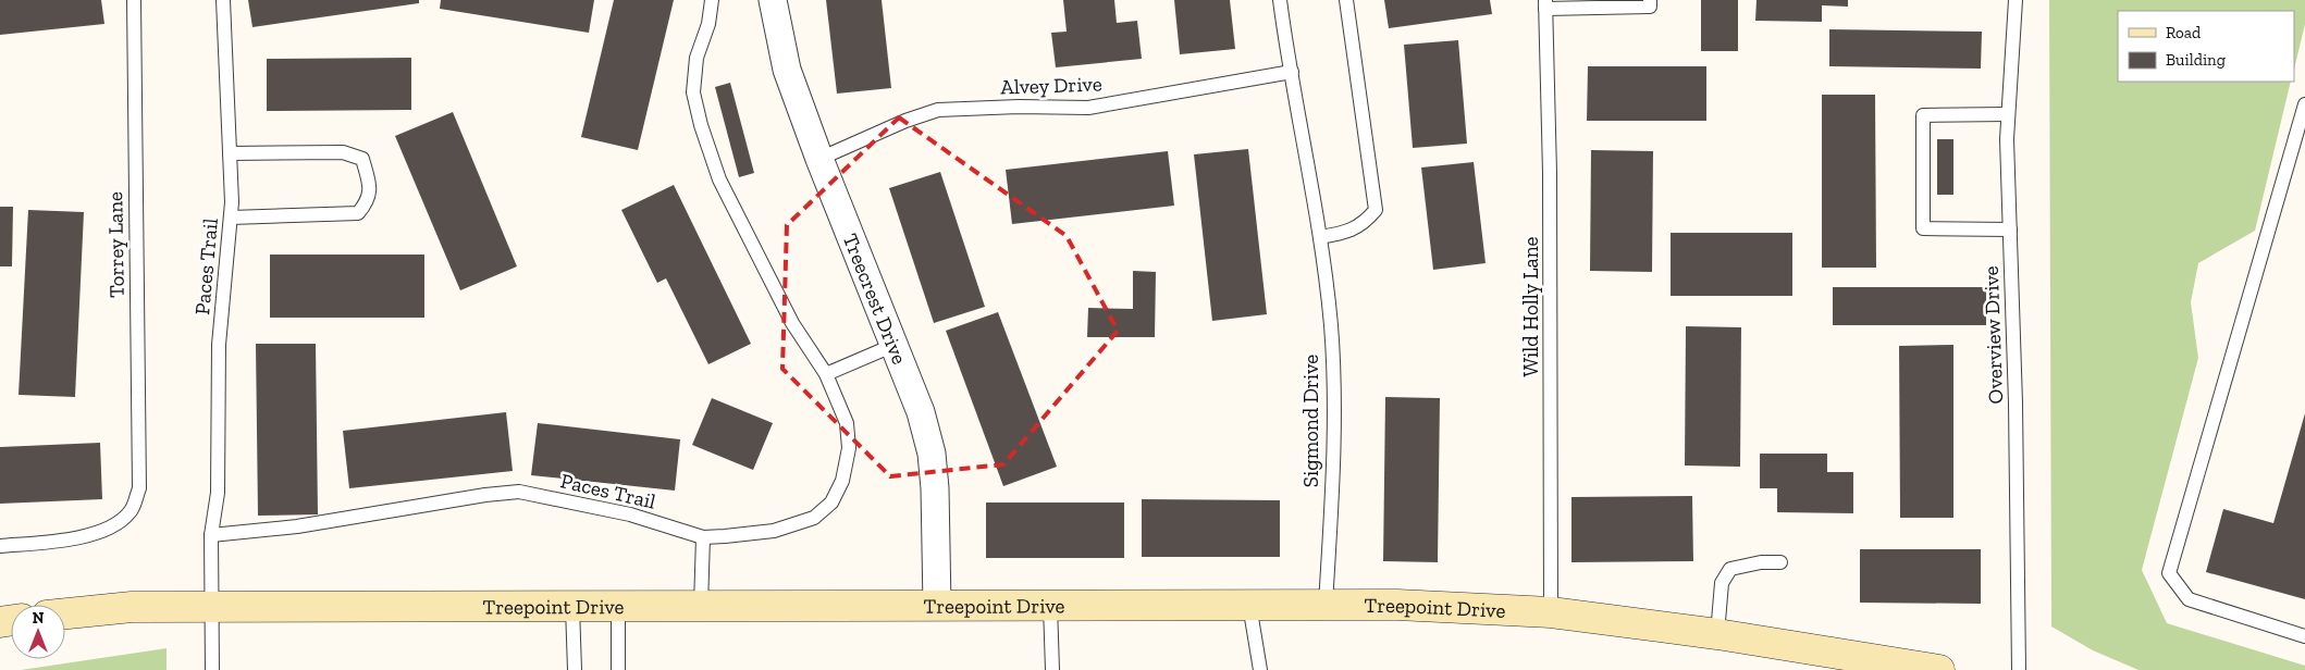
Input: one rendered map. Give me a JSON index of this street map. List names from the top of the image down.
{
  "streets": {
    "street": ["Treecrest Drive", "Treepoint Drive"],
    "lane": [
      "Alvey Drive",
      "Torrey Lane",
      "Paces Trail",
      "Wild Holly Lane",
      "Overview Drive",
      "Sigmond Drive"
    ]
  },
  "crossings": [
    ["Alvey Drive", "Treecrest Drive"],
    ["Alvey Drive", "Sigmond Drive"],
    ["Paces Trail", "Treepoint Drive"],
    ["Treecrest Drive", "Treepoint Drive"],
    ["Wild Holly Lane", "Treepoint Drive"],
    ["Sigmond Drive", "Treepoint Drive"]
  ],
  "legend": ["Road", "Building"],
  "north": "top"
}
